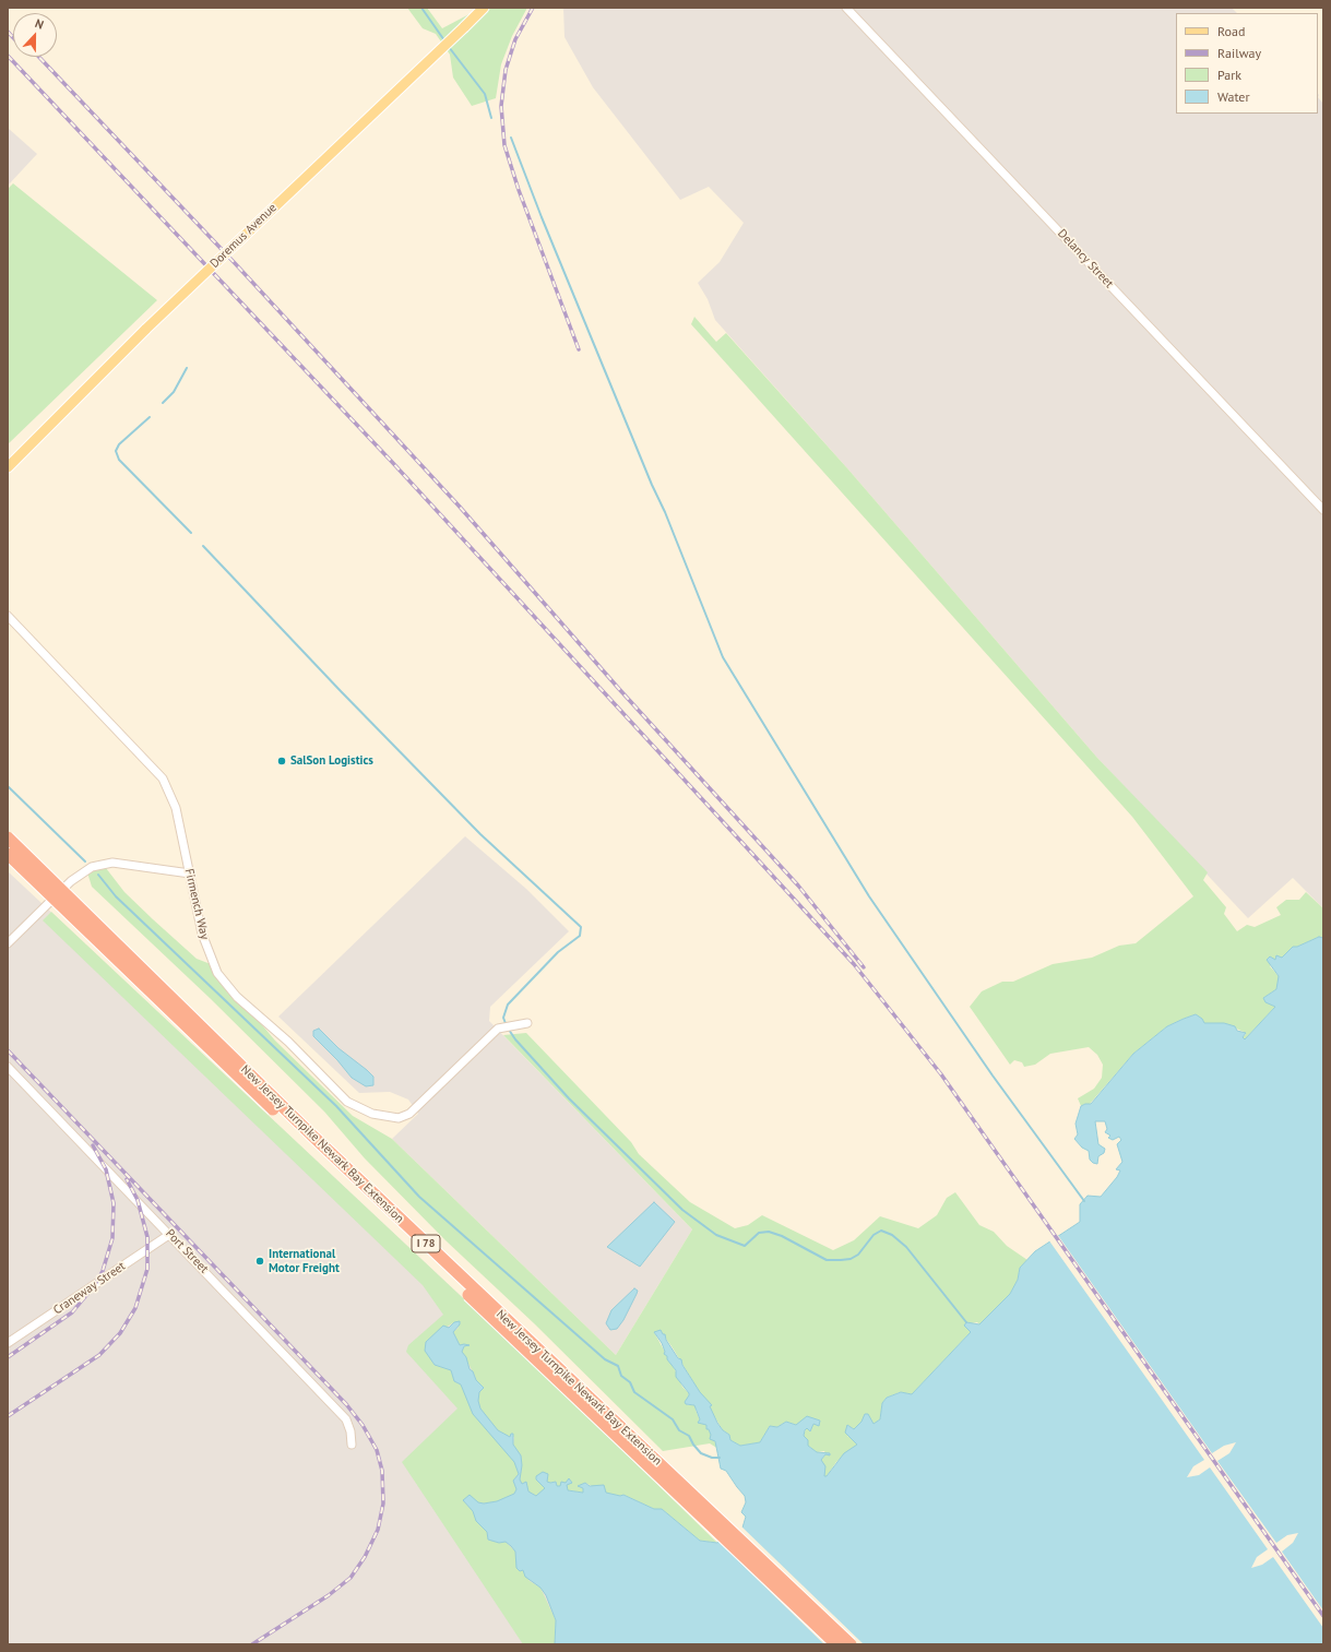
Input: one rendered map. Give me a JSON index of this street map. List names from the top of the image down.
{
  "streets": {
    "highway": ["New Jersey Turnpike Newark Bay Extension", "I 78"],
    "main road": ["Doremus Avenue"],
    "street": [
      "Delancy Street",
      "Firmench Way",
      "Port Street",
      "Craneway Street"
    ]
  },
  "crossings": [
    ["Port Street", "Craneway Street"]
  ],
  "places": ["SalSon Logistics", "International Motor Freight"],
  "legend": [
    "Road",
    "Railway",
    "Park",
    "Water"
  ],
  "north": "top"
}
